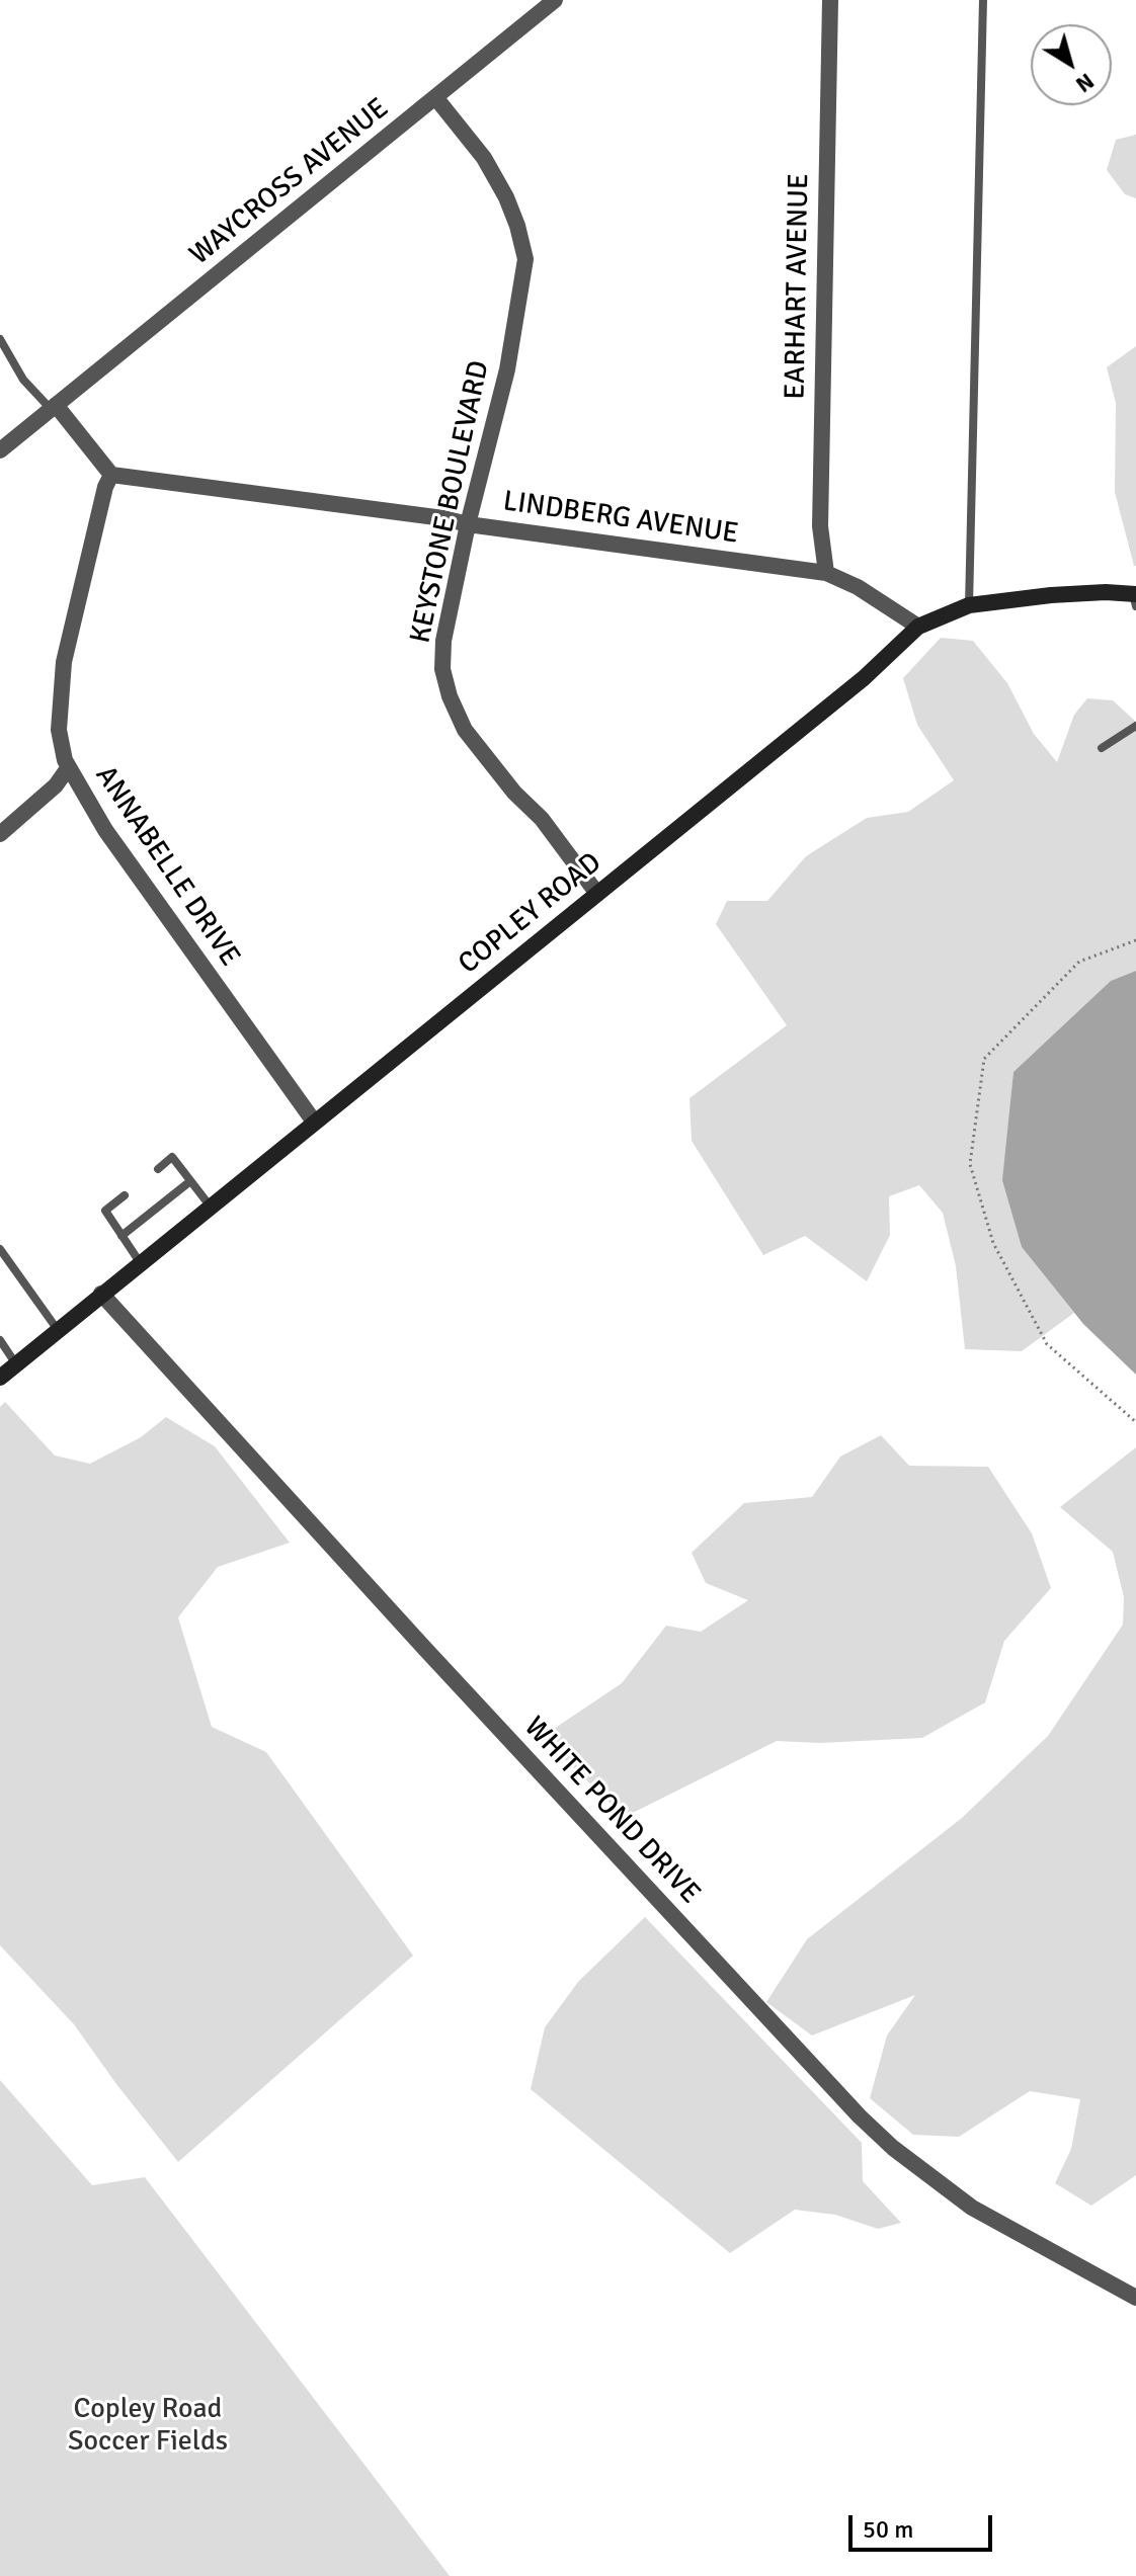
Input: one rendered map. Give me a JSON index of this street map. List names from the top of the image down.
{
  "streets": {
    "main road": ["COPLEY ROAD"],
    "street": [
      "WAYCROSS AVENUE",
      "EARHART AVENUE",
      "KEYSTONE BOULEVARD",
      "LINDBERG AVENUE",
      "ANNABELLE DRIVE",
      "WHITE POND DRIVE"
    ]
  },
  "crossings": [
    ["WAYCROSS AVENUE", "KEYSTONE BOULEVARD"],
    ["EARHART AVENUE", "LINDBERG AVENUE"],
    ["KEYSTONE BOULEVARD", "LINDBERG AVENUE"],
    ["KEYSTONE BOULEVARD", "COPLEY ROAD"],
    ["LINDBERG AVENUE", "ANNABELLE DRIVE"],
    ["LINDBERG AVENUE", "COPLEY ROAD"],
    ["ANNABELLE DRIVE", "COPLEY ROAD"],
    ["COPLEY ROAD", "WHITE POND DRIVE"]
  ],
  "parks": ["Copley Road Soccer Fields"],
  "scale_bar": "50 m",
  "north": "bottom right"
}
